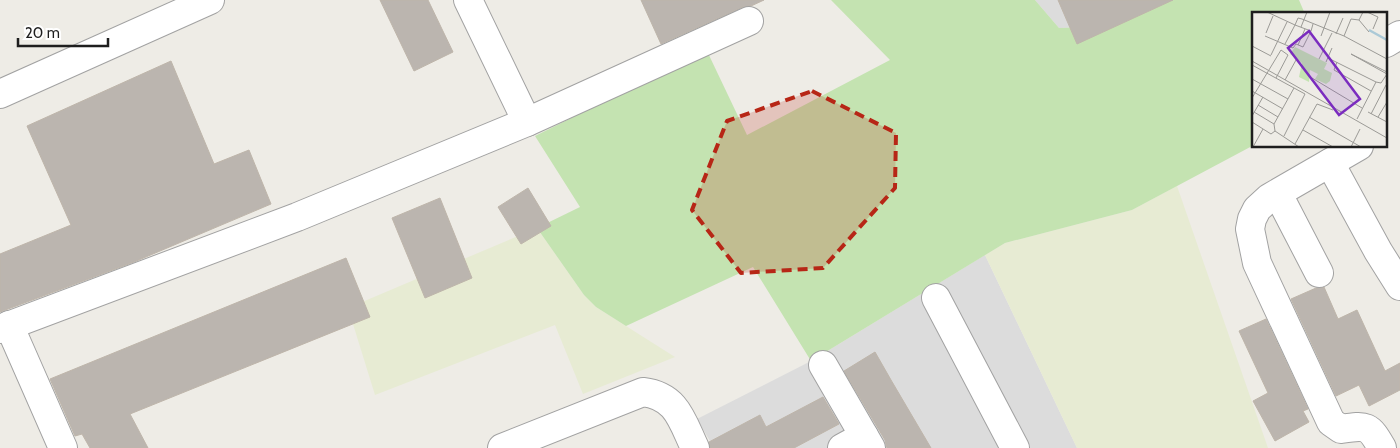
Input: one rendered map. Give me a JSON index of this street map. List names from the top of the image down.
{
  "scale_bar": "20 m"
}
